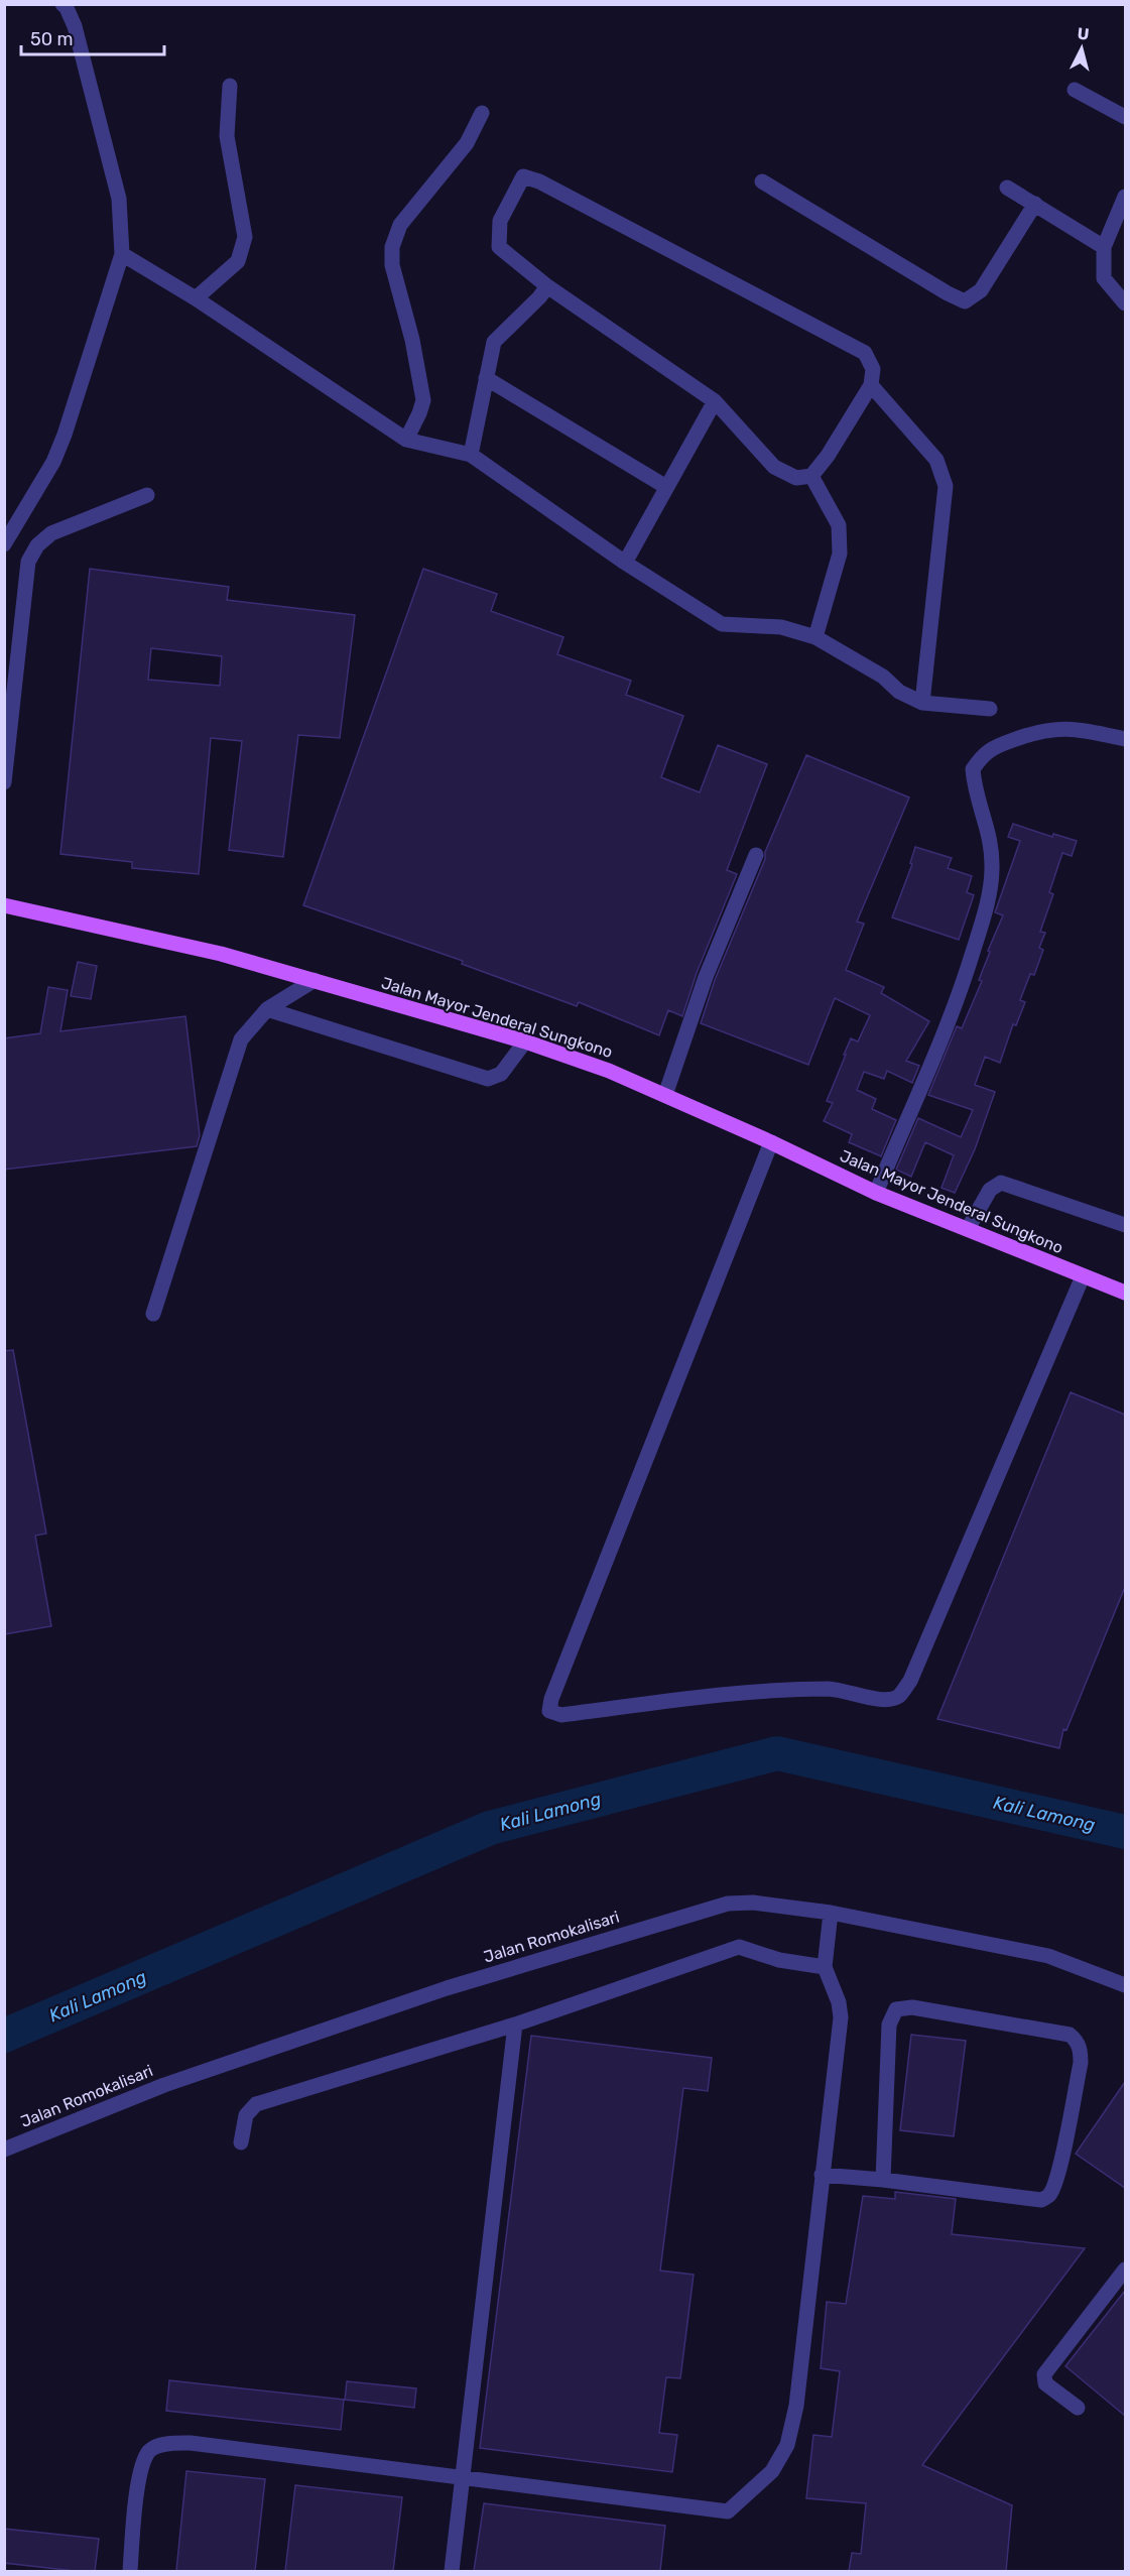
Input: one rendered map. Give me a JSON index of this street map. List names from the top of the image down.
{
  "streets": {
    "main road": ["Jalan Mayor Jenderal Sungkono"],
    "street": ["Jalan Romokalisari"]
  },
  "water": ["Kali Lamong"],
  "scale_bar": "50 m",
  "north": "top"
}
